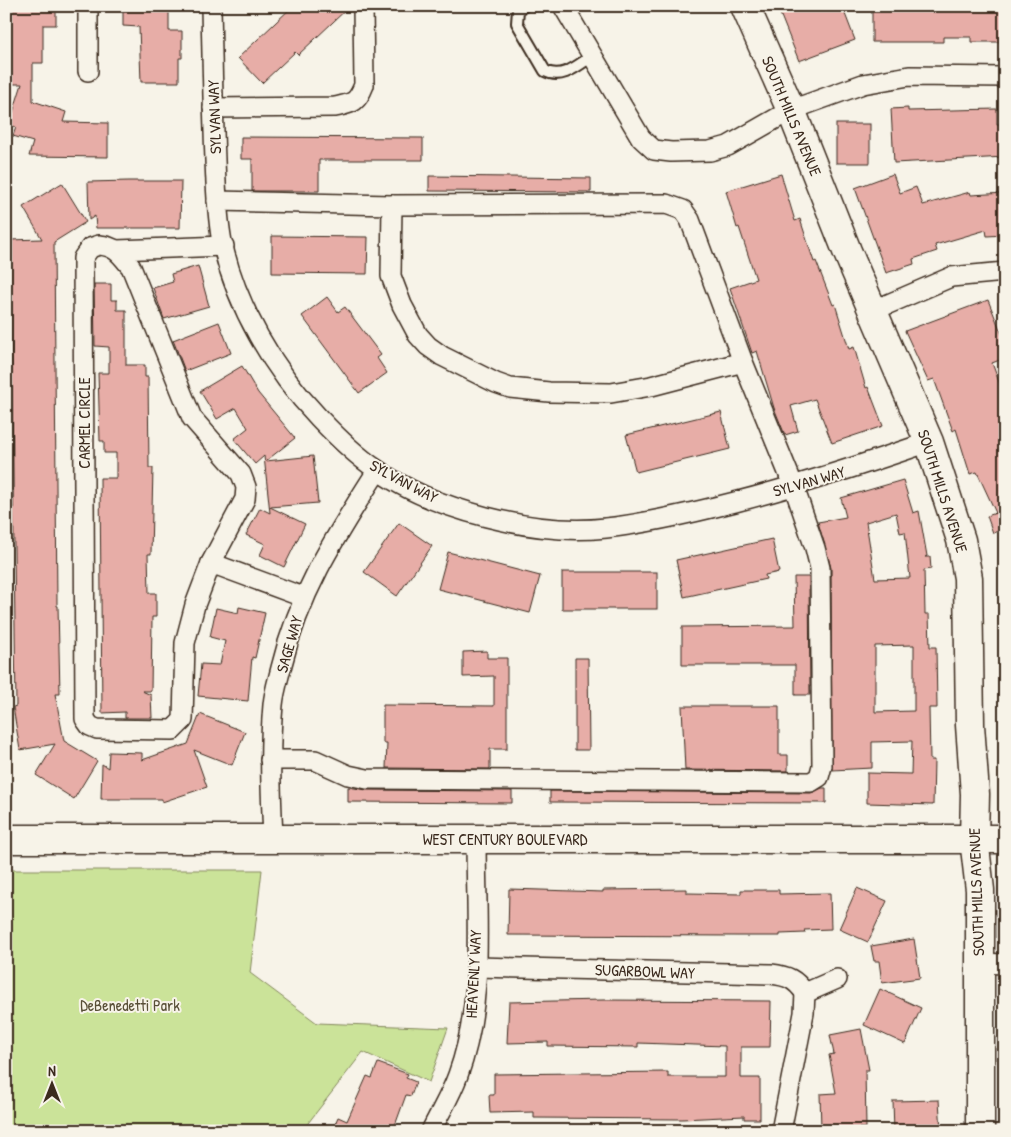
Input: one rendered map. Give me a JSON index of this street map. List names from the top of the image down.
{
  "streets": {
    "street": [
      "SOUTH MILLS AVENUE",
      "SYLVAN WAY",
      "CARMEL CIRCLE",
      "SAGE WAY",
      "WEST CENTURY BOULEVARD",
      "SUGARBOWL WAY",
      "HEAVENLY WAY"
    ]
  },
  "crossings": [
    ["SOUTH MILLS AVENUE", "SYLVAN WAY"],
    ["SOUTH MILLS AVENUE", "WEST CENTURY BOULEVARD"],
    ["SYLVAN WAY", "SAGE WAY"],
    ["SAGE WAY", "WEST CENTURY BOULEVARD"],
    ["WEST CENTURY BOULEVARD", "HEAVENLY WAY"],
    ["SUGARBOWL WAY", "HEAVENLY WAY"]
  ],
  "parks": ["DeBenedetti Park"],
  "north": "top"
}
